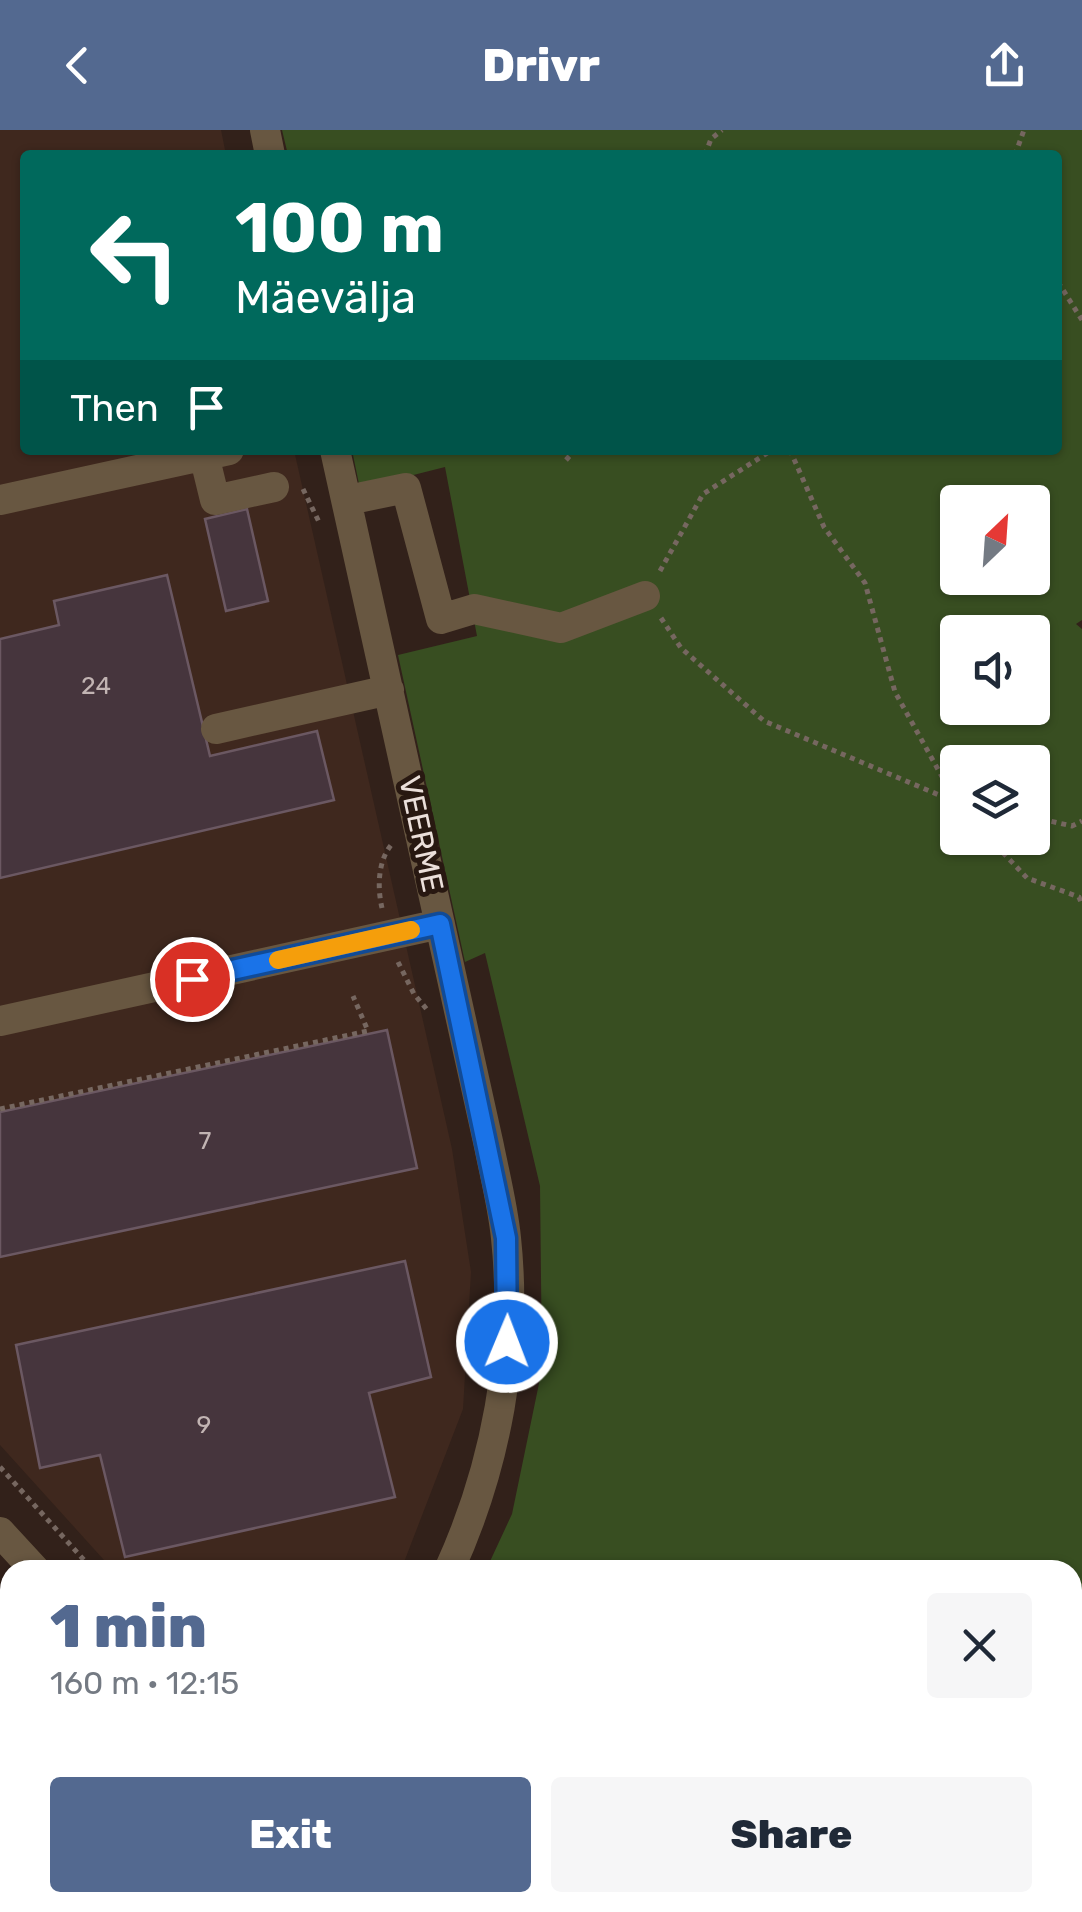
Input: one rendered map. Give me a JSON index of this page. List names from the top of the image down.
{
  "streets": {
    "street": ["VEERME"]
  },
  "house_numbers": ["24", "7", "9"],
  "north": "top right",
  "page": {
    "header": "Drivr",
    "turn": ["100 m", "Mäevälja"],
    "then": "Then",
    "heading": ["1 min", "160 m · 12:15"],
    "buttons": ["Exit", "Share"]
  }
}
